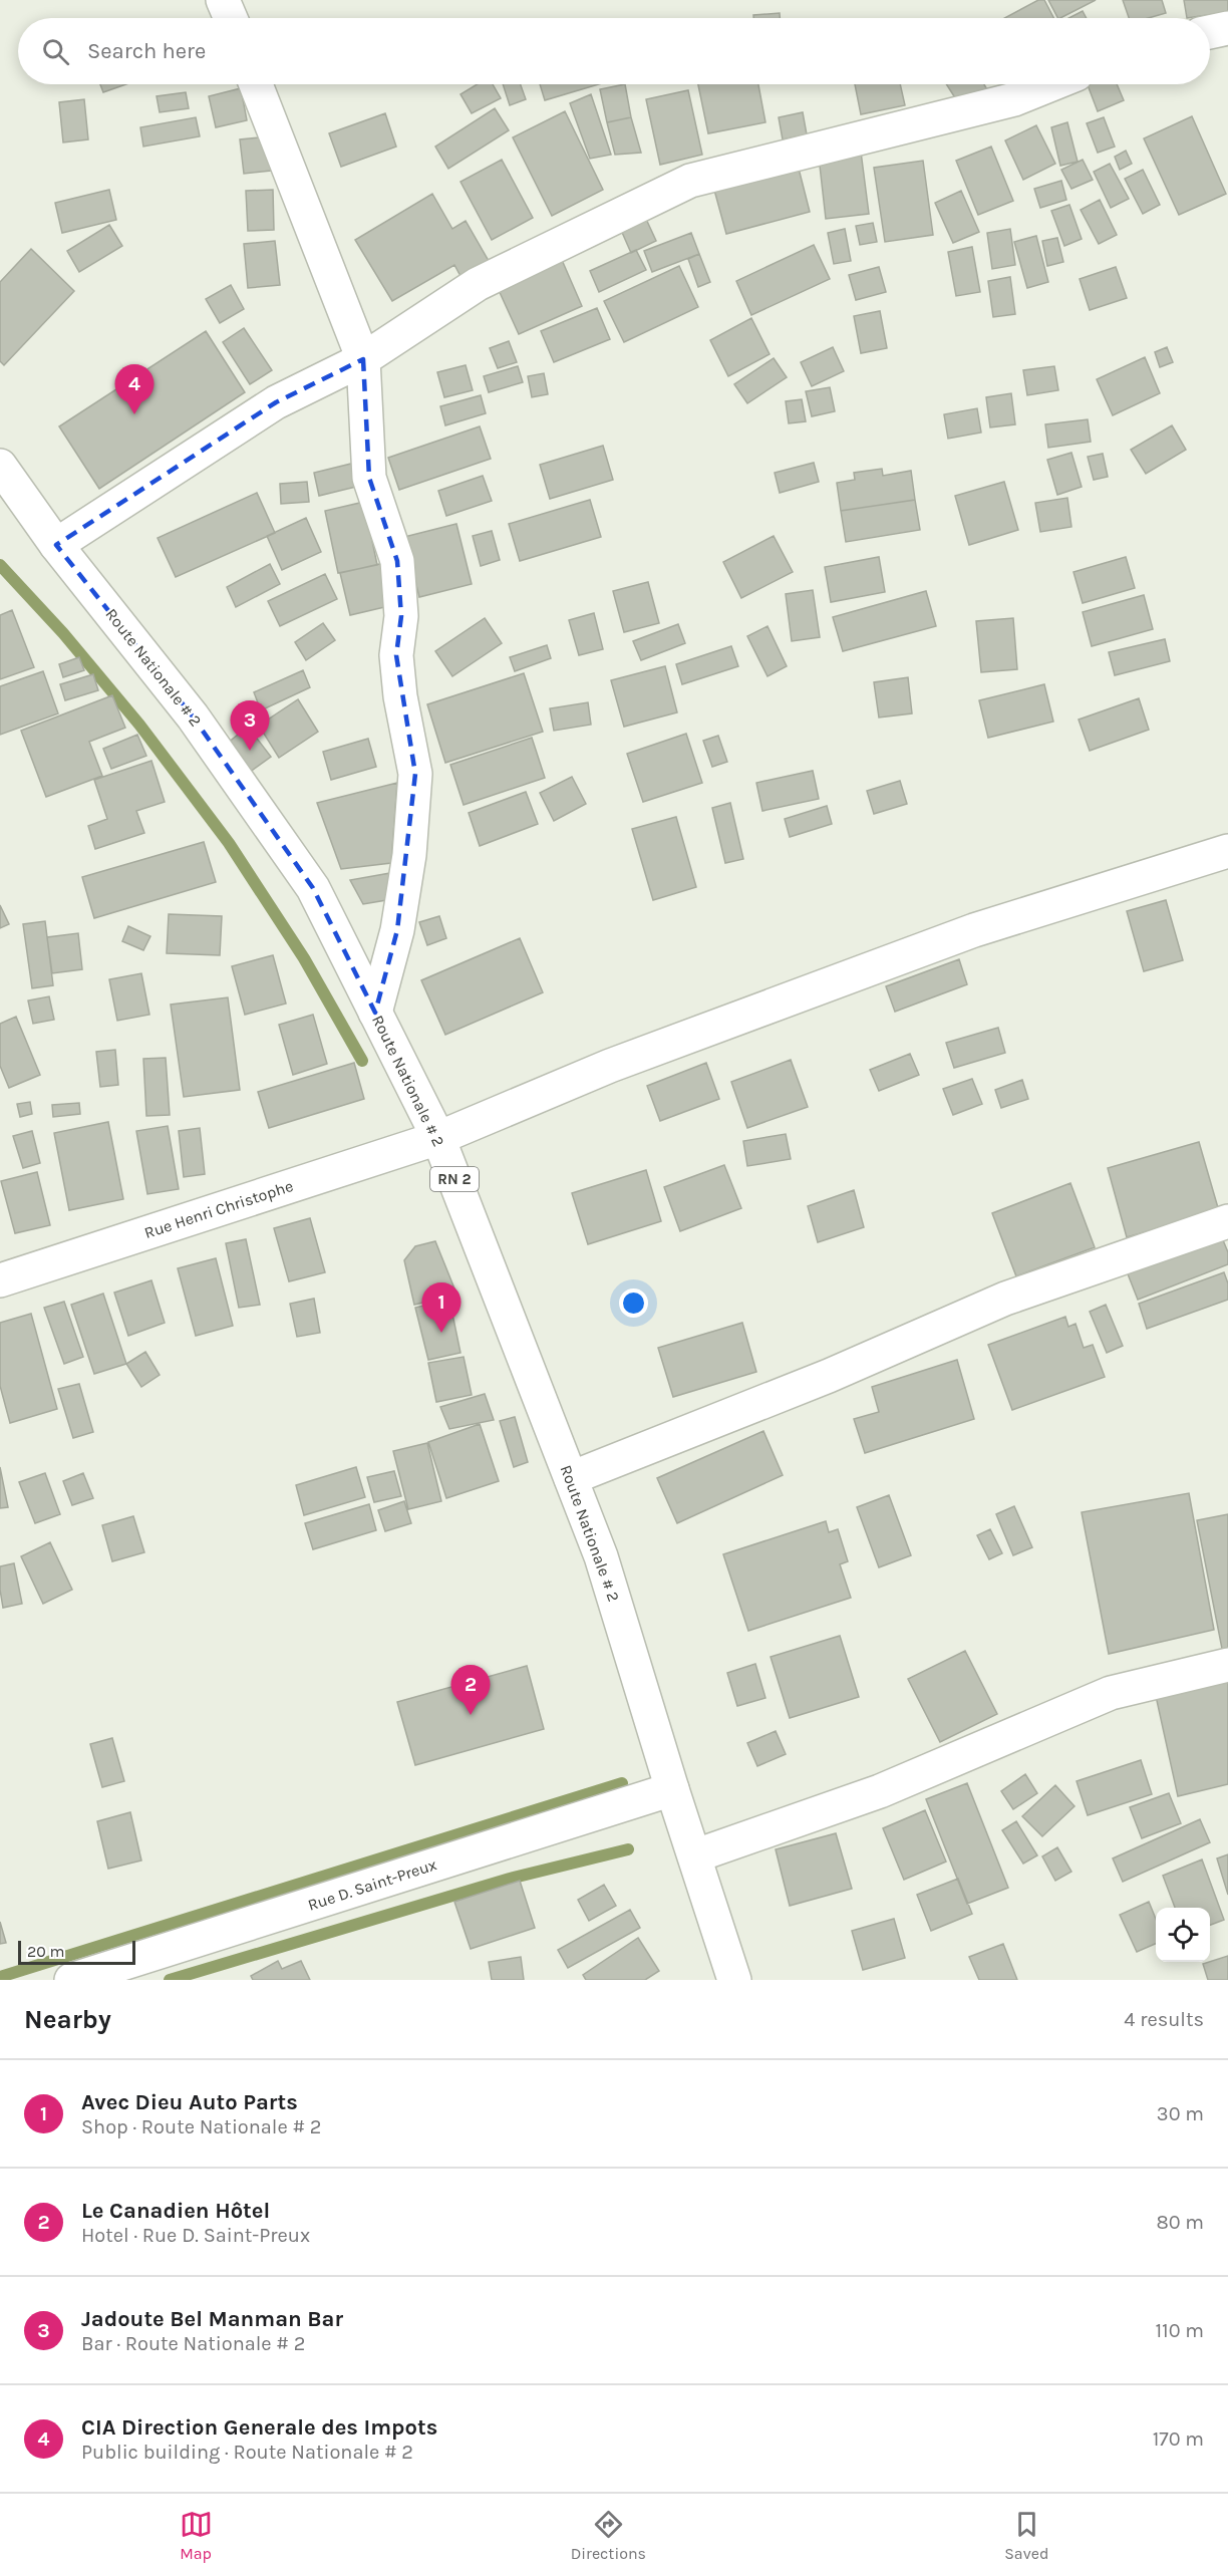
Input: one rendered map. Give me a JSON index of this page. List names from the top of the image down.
{
  "streets": {
    "street": [
      "Route Nationale # 2",
      "RN 2",
      "Rue Henri Christophe",
      "Rue D. Saint-Preux"
    ]
  },
  "crossings": [
    ["Route Nationale # 2", "Rue Henri Christophe"],
    ["Route Nationale # 2", "Rue D. Saint-Preux"]
  ],
  "scale_bar": "20 m",
  "page": {
    "search": "Search here",
    "pins": [
      "4",
      "3",
      "1",
      "2"
    ],
    "scale": "20 m",
    "heading": ["Nearby", "4 results"],
    "list": [
      {
        "mark": "1",
        "name": "Avec Dieu Auto Parts",
        "note": "Shop · Route Nationale # 2",
        "value": "30 m"
      },
      {
        "mark": "2",
        "name": "Le Canadien Hôtel",
        "note": "Hotel · Rue D. Saint-Preux",
        "value": "80 m"
      },
      {
        "mark": "3",
        "name": "Jadoute Bel Manman Bar",
        "note": "Bar · Route Nationale # 2",
        "value": "110 m"
      },
      {
        "mark": "4",
        "name": "CIA Direction Generale des Impots",
        "note": "Public building · Route Nationale # 2",
        "value": "170 m"
      }
    ],
    "nav": ["Map", "Directions", "Saved"]
  }
}
